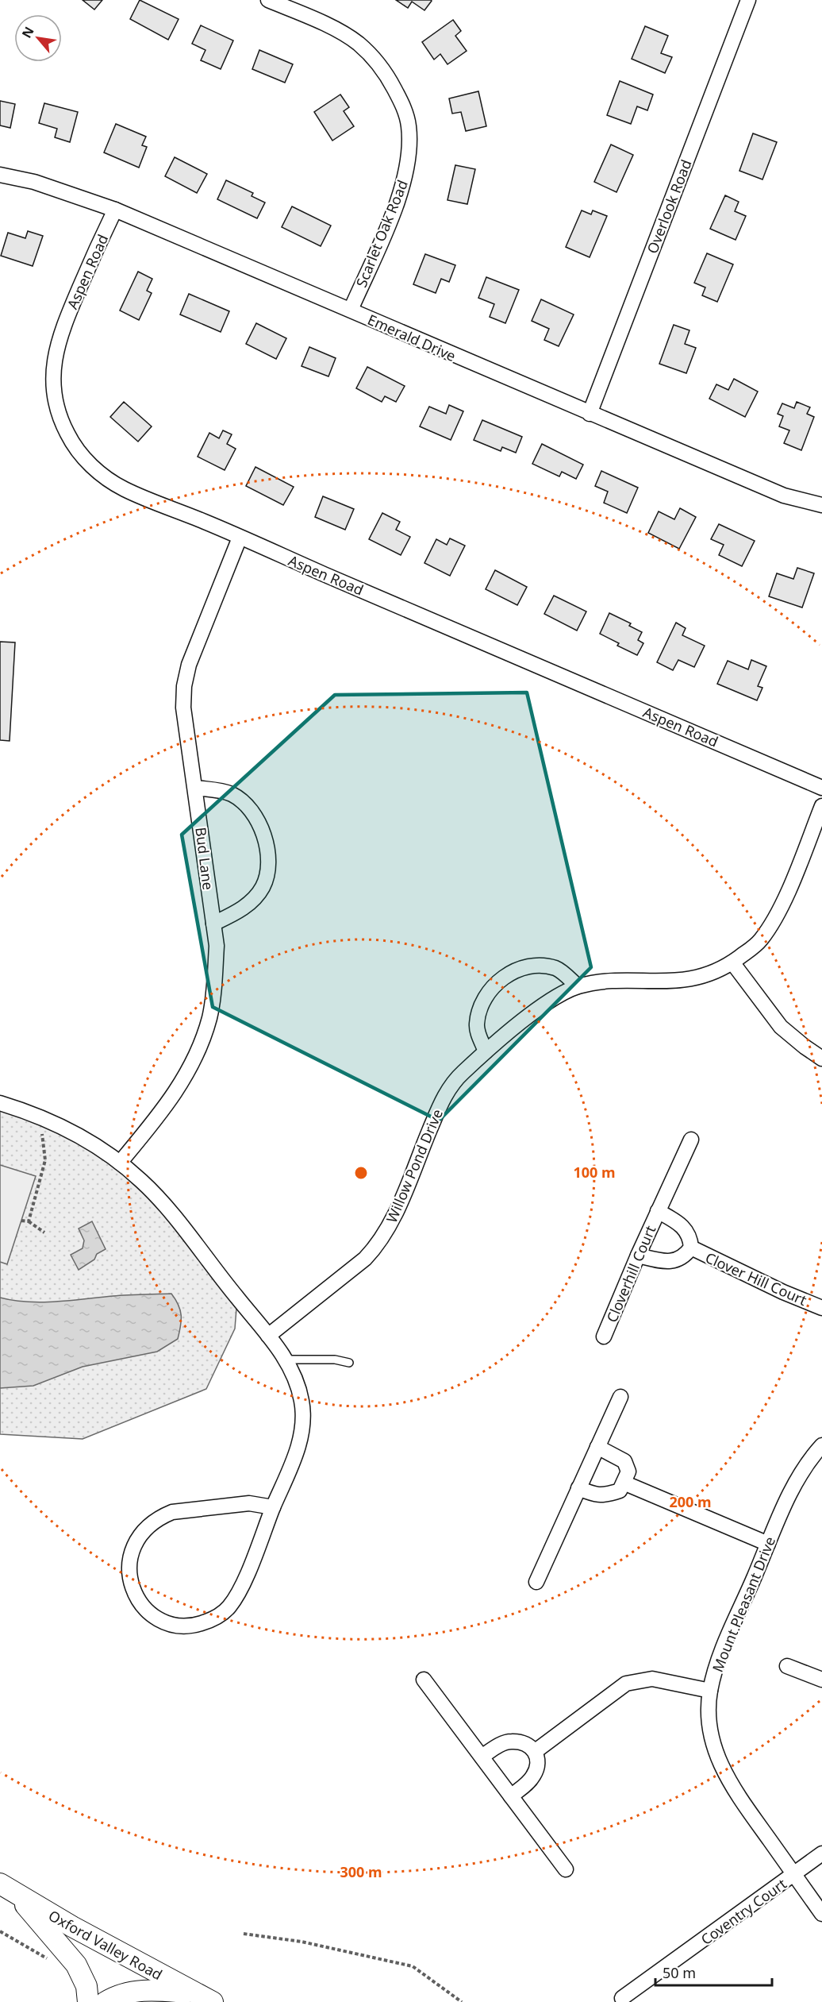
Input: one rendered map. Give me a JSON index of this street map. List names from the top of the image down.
{
  "streets": {
    "main road": ["Oxford Valley Road"],
    "street": [
      "Overlook Road",
      "Scarlet Oak Road",
      "Aspen Road",
      "Emerald Drive",
      "Bud Lane",
      "Willow Pond Drive",
      "Cloverhill Court",
      "Clover Hill Court",
      "Mount Pleasant Drive",
      "Coventry Court"
    ]
  },
  "crossings": [
    ["Overlook Road", "Emerald Drive"],
    ["Scarlet Oak Road", "Emerald Drive"],
    ["Aspen Road", "Emerald Drive"],
    ["Aspen Road", "Bud Lane"],
    ["Cloverhill Court", "Clover Hill Court"],
    ["Mount Pleasant Drive", "Coventry Court"]
  ],
  "scale_bar": "50 m",
  "north": "top left",
  "rings": ["100 m", "200 m", "300 m"]
}
